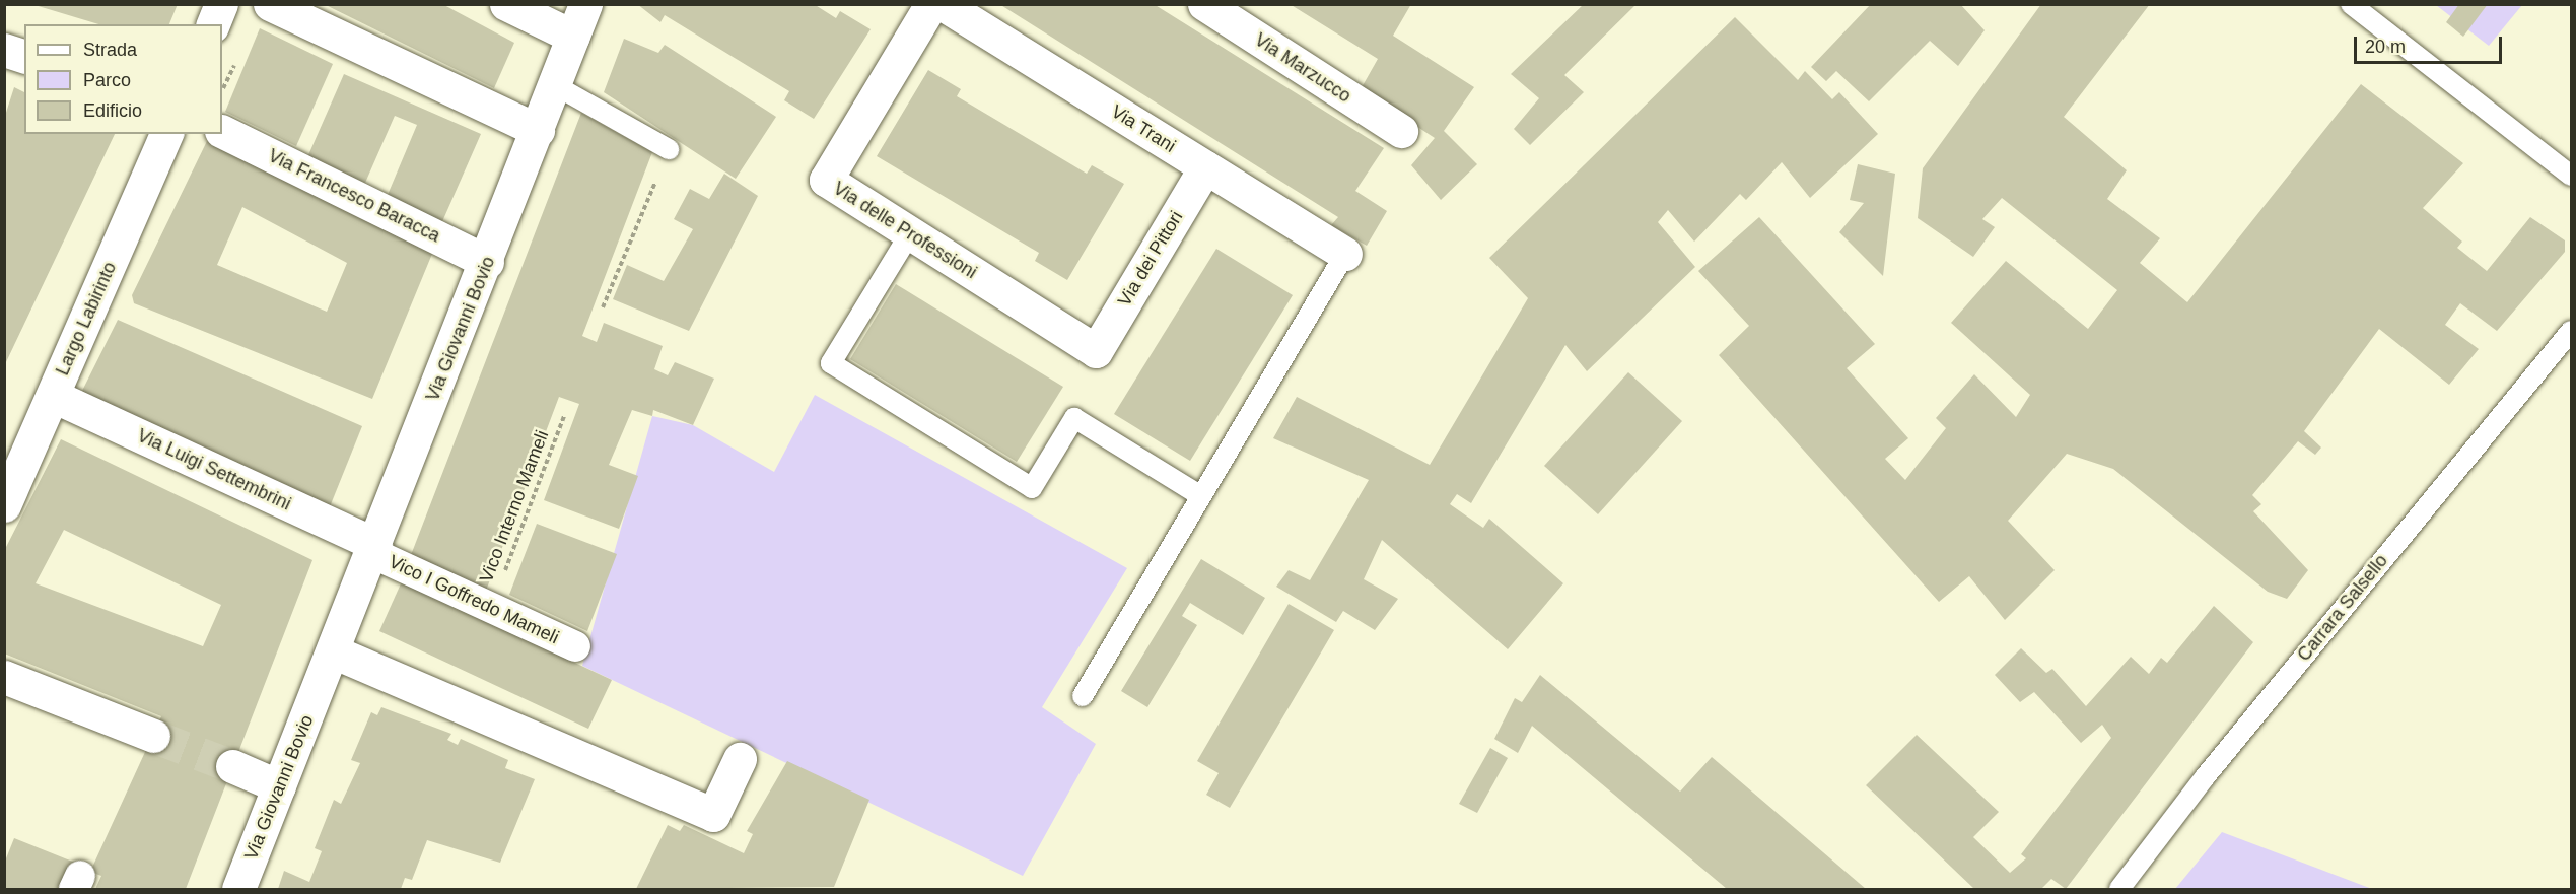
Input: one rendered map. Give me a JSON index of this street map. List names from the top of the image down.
{
  "streets": {
    "street": [
      "Via Marzucco",
      "Via Trani",
      "Via Francesco Baracca",
      "Via delle Professioni",
      "Via dei Pittori",
      "Largo Labirinto",
      "Via Giovanni Bovio",
      "Via Luigi Settembrini",
      "Vico I Goffredo Mameli"
    ],
    "lane": ["Carrara Salsello"],
    "path": ["Vico Interno Mameli"]
  },
  "crossings": [
    ["Via Trani", "Via dei Pittori"],
    ["Via Francesco Baracca", "Via Giovanni Bovio"],
    ["Via delle Professioni", "Via dei Pittori"],
    ["Largo Labirinto", "Via Luigi Settembrini"],
    ["Via Giovanni Bovio", "Via Luigi Settembrini"],
    ["Via Giovanni Bovio", "Vico I Goffredo Mameli"],
    ["Via Luigi Settembrini", "Vico I Goffredo Mameli"],
    ["Vico Interno Mameli", "Vico I Goffredo Mameli"]
  ],
  "legend": ["Strada", "Parco", "Edificio"],
  "scale_bar": "20 m"
}
